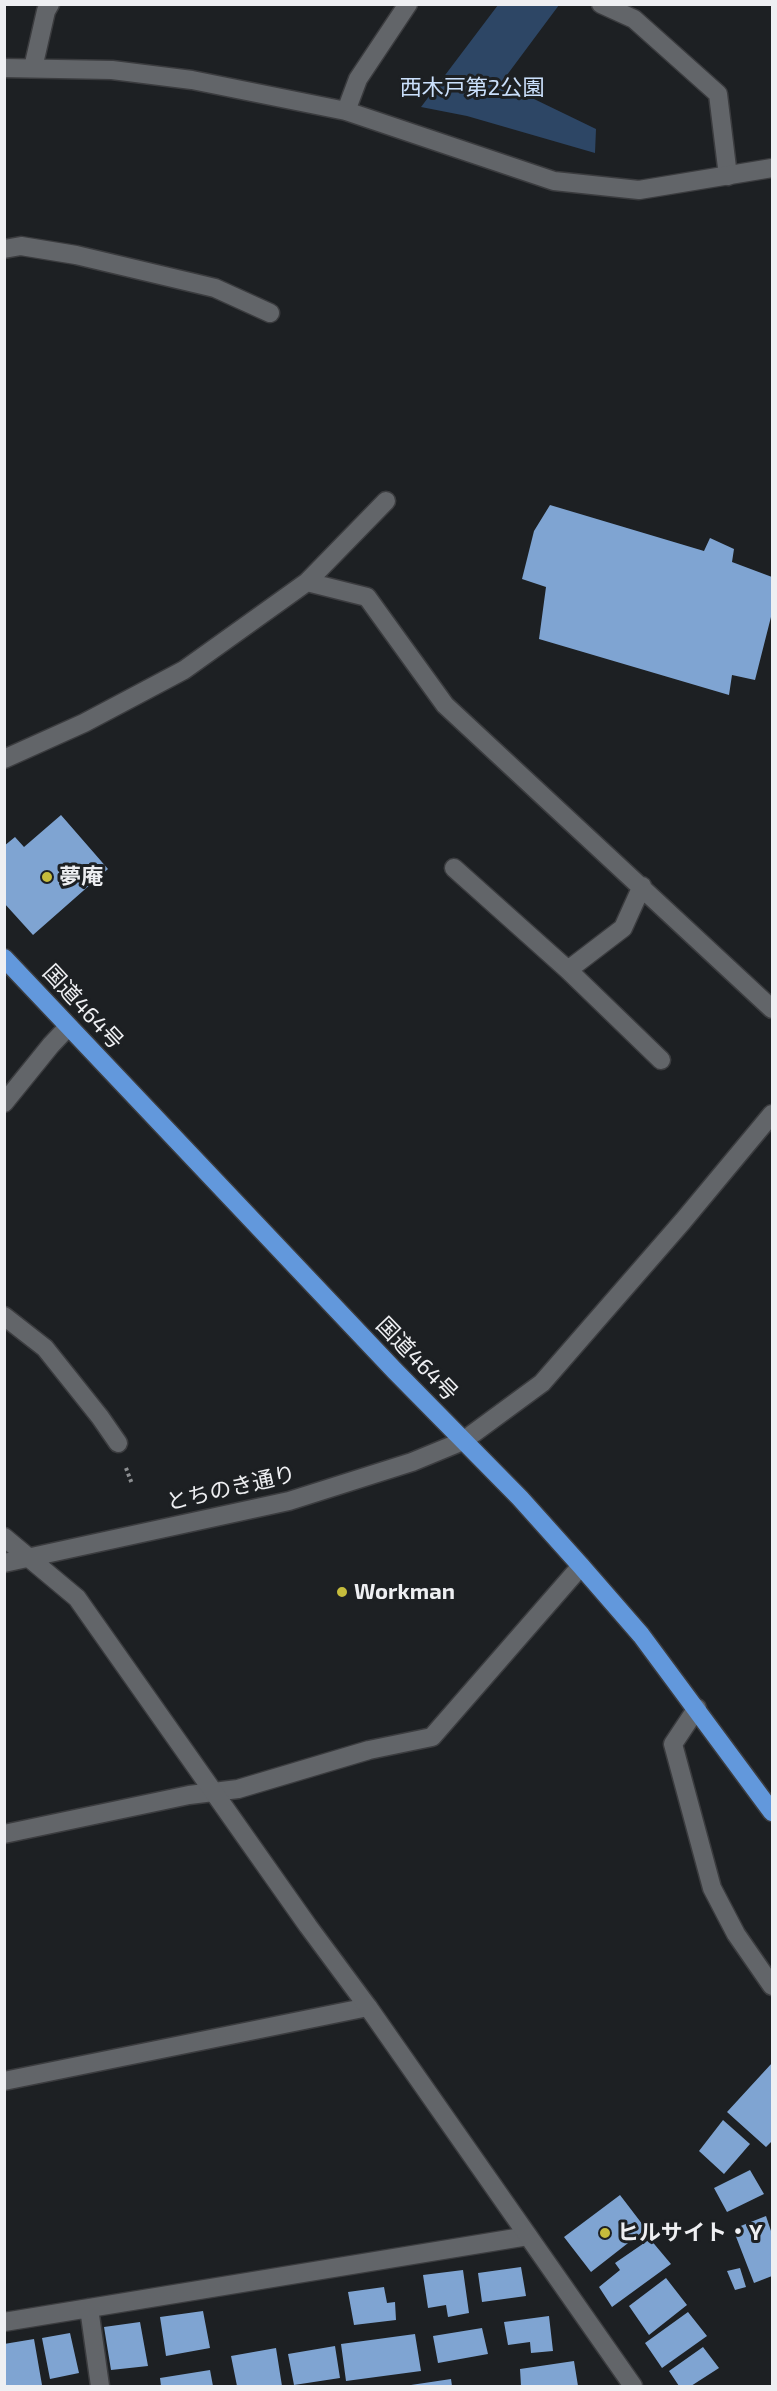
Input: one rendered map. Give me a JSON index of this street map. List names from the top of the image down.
{
  "streets": {
    "highway": ["国道464号"],
    "street": ["とちのき通り"]
  },
  "crossings": [
    ["国道464号", "とちのき通り"]
  ],
  "parks": ["西木戸第2公園"],
  "places": ["夢庵", "Workman", "ヒルサイト・Y"]
}
